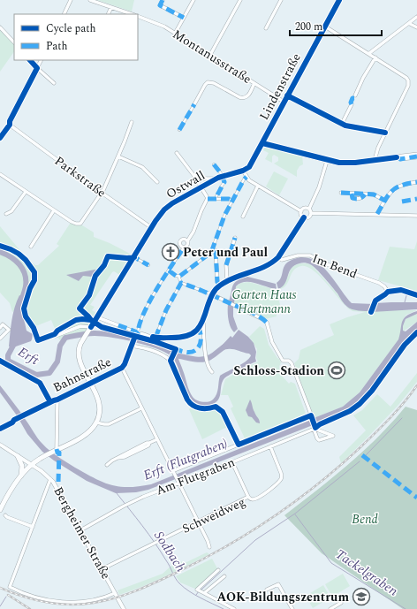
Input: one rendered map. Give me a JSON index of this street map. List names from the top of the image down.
{
  "streets": {
    "main road": ["Lindenstraße", "Ostwall"],
    "street": [
      "Montanusstraße",
      "Parkstraße",
      "Im Bend",
      "Bahnstraße",
      "Am Flutgraben",
      "Schweidweg",
      "Bergheimer Straße"
    ]
  },
  "crossings": [
    ["Montanusstraße", "Lindenstraße"],
    ["Lindenstraße", "Ostwall"],
    ["Parkstraße", "Ostwall"],
    ["Ostwall", "Bahnstraße"],
    ["Am Flutgraben", "Schweidweg"],
    ["Am Flutgraben", "Bergheimer Straße"],
    ["Schweidweg", "Bergheimer Straße"]
  ],
  "water": [
    "Erft",
    "Erft (Flutgraben)",
    "Sodbach",
    "Tackelgraben"
  ],
  "parks": ["Garten Haus Hartmann", "Bend"],
  "places": {
    "church": ["Peter und Paul"],
    "sports": ["Schloss-Stadion"],
    "school or university": ["AOK-Bildungszentrum"]
  },
  "legend": ["Cycle path", "Path"],
  "scale_bar": "200 m"
}
